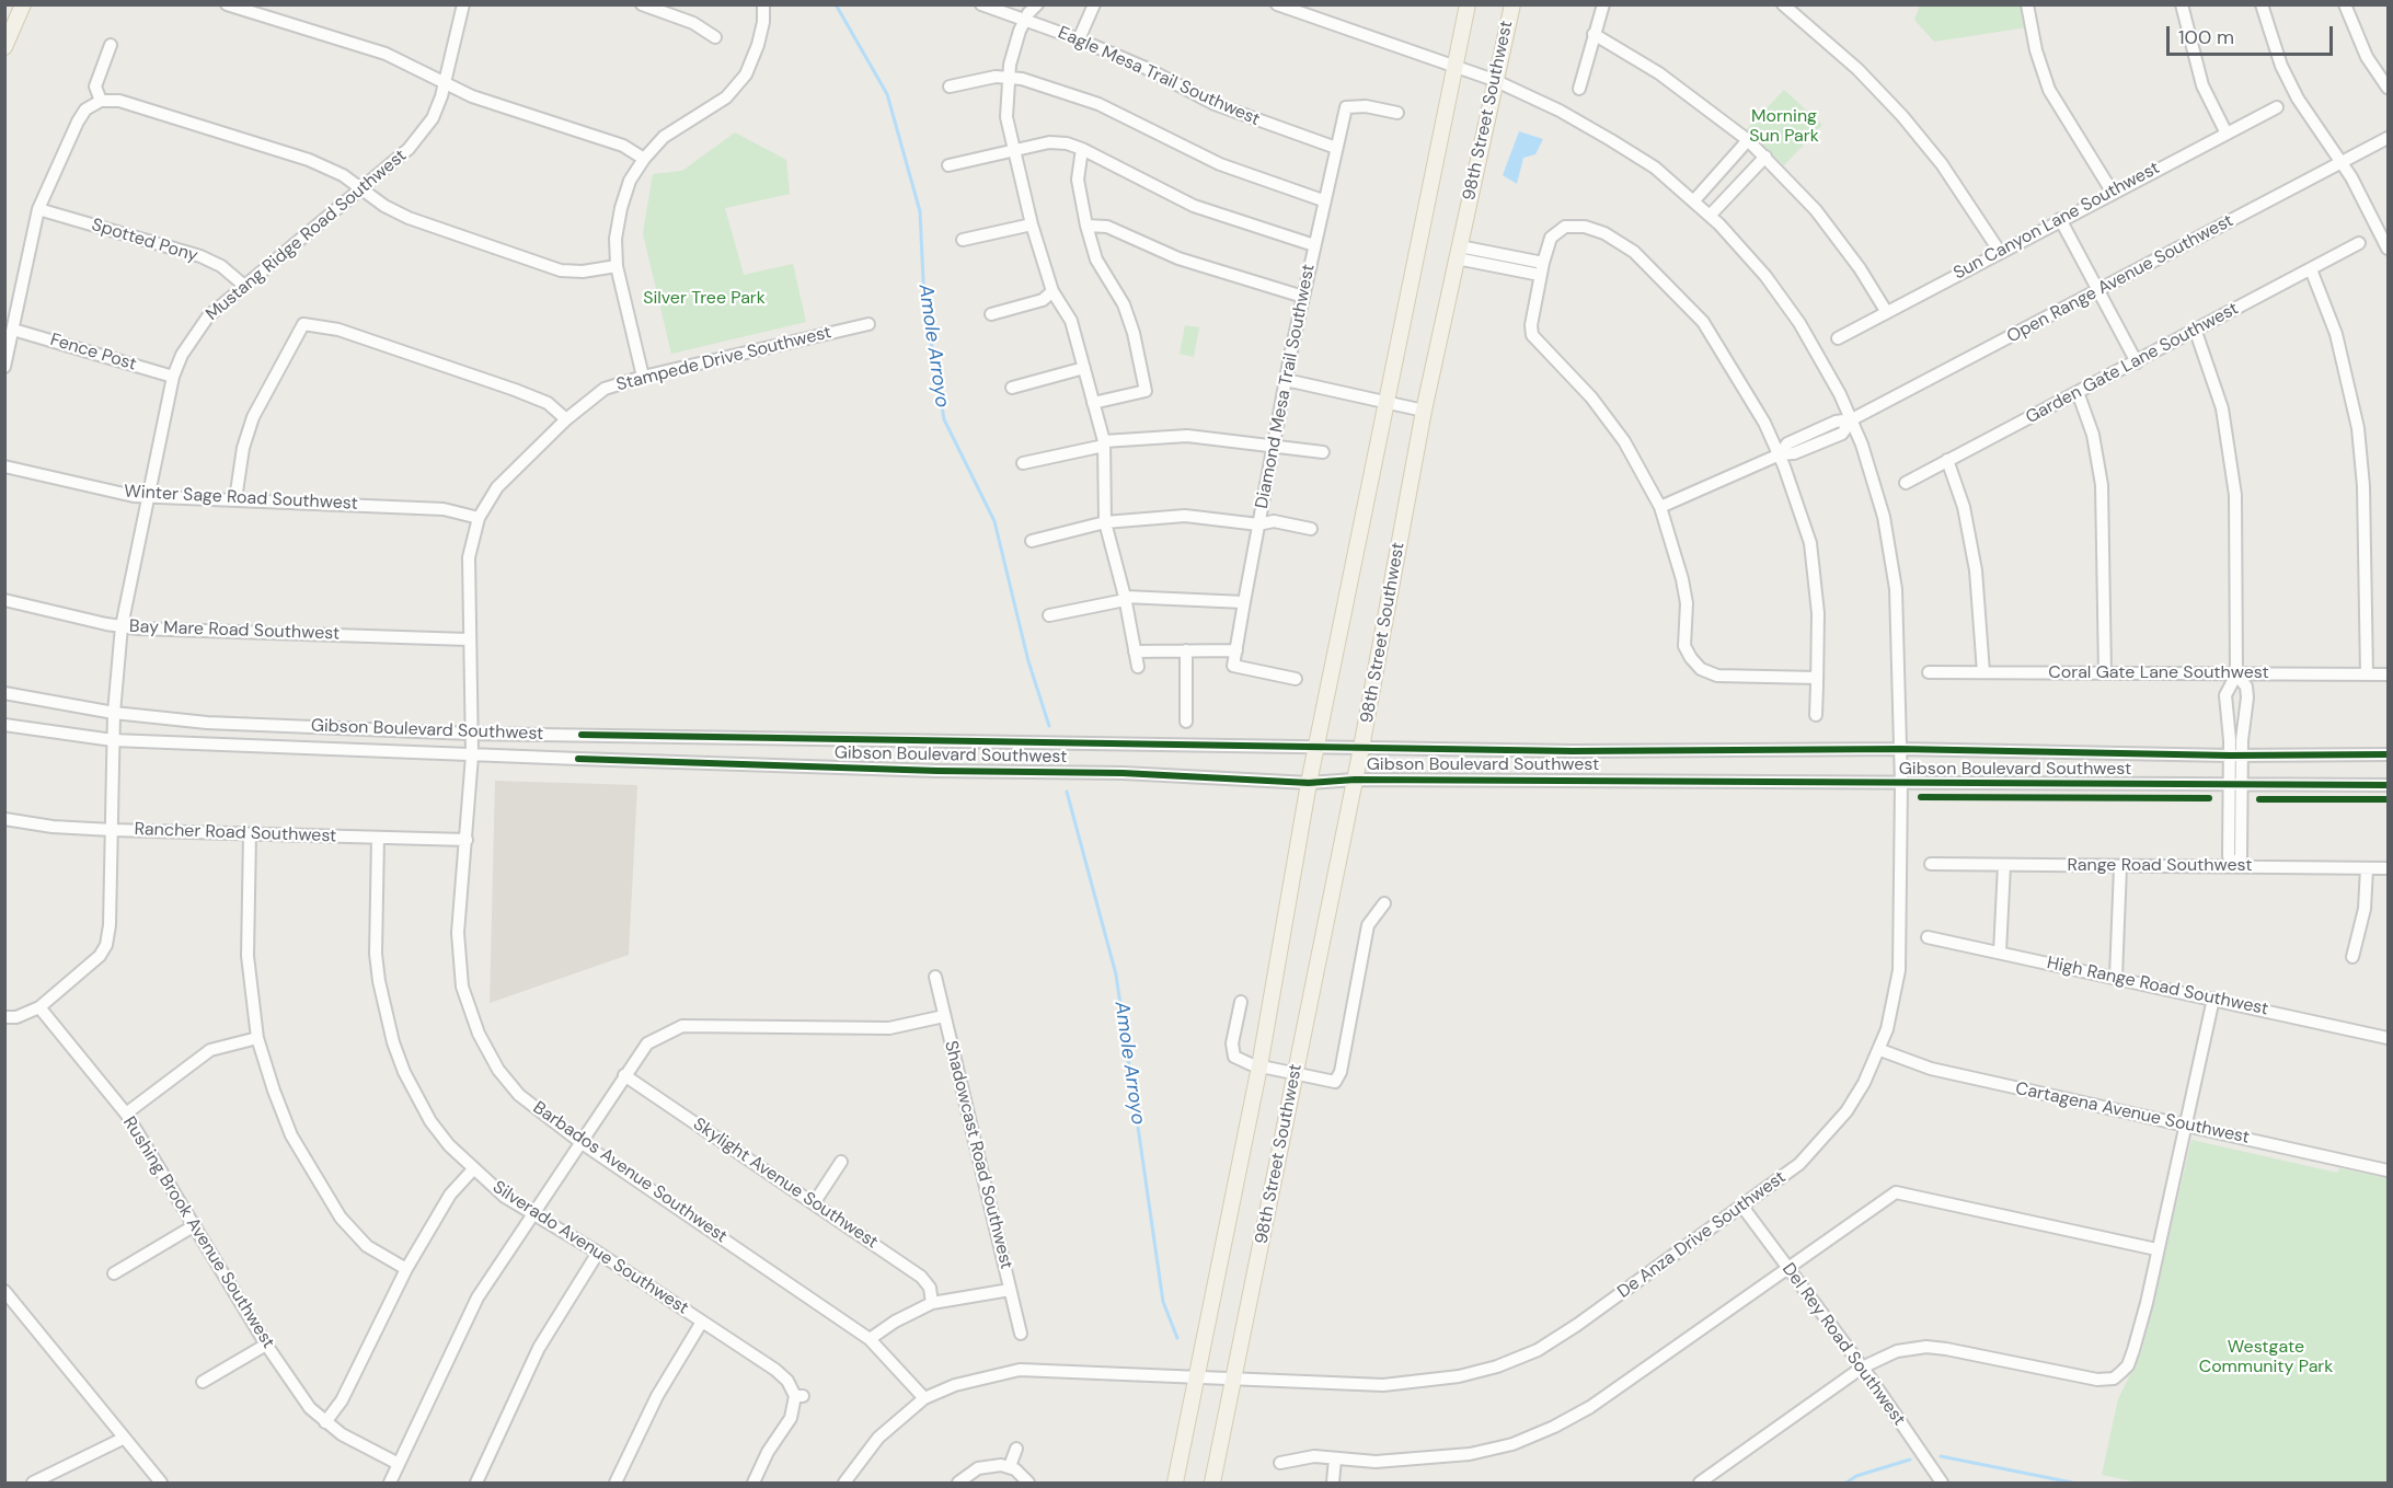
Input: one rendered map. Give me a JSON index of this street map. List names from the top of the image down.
{
  "streets": {
    "main road": ["98th Street Southwest"],
    "street": [
      "Eagle Mesa Trail Southwest",
      "Sun Canyon Lane Southwest",
      "Mustang Ridge Road Southwest",
      "Spotted Pony",
      "Open Range Avenue Southwest",
      "Fence Post",
      "Stampede Drive Southwest",
      "Garden Gate Lane Southwest",
      "Diamond Mesa Trail Southwest",
      "Winter Sage Road Southwest",
      "Bay Mare Road Southwest",
      "Coral Gate Lane Southwest",
      "Gibson Boulevard Southwest",
      "Rancher Road Southwest",
      "Range Road Southwest",
      "High Range Road Southwest",
      "Cartagena Avenue Southwest",
      "Shadowcast Road Southwest",
      "Barbados Avenue Southwest",
      "Skylight Avenue Southwest",
      "Rushing Brook Avenue Southwest",
      "De Anza Drive Southwest",
      "Silverado Avenue Southwest",
      "Del Rey Road Southwest"
    ]
  },
  "crossings": [
    ["Eagle Mesa Trail Southwest", "Diamond Mesa Trail Southwest"],
    ["98th Street Southwest", "Gibson Boulevard Southwest"],
    ["98th Street Southwest", "De Anza Drive Southwest"],
    ["Mustang Ridge Road Southwest", "Spotted Pony"],
    ["Mustang Ridge Road Southwest", "Fence Post"],
    ["Mustang Ridge Road Southwest", "Winter Sage Road Southwest"],
    ["Mustang Ridge Road Southwest", "Bay Mare Road Southwest"],
    ["Mustang Ridge Road Southwest", "Gibson Boulevard Southwest"],
    ["Mustang Ridge Road Southwest", "Rancher Road Southwest"],
    ["Mustang Ridge Road Southwest", "Rushing Brook Avenue Southwest"],
    ["Open Range Avenue Southwest", "De Anza Drive Southwest"],
    ["Stampede Drive Southwest", "Winter Sage Road Southwest"],
    ["Stampede Drive Southwest", "Bay Mare Road Southwest"],
    ["Stampede Drive Southwest", "Gibson Boulevard Southwest"],
    ["Stampede Drive Southwest", "Barbados Avenue Southwest"],
    ["Gibson Boulevard Southwest", "Barbados Avenue Southwest"],
    ["Gibson Boulevard Southwest", "De Anza Drive Southwest"],
    ["Rancher Road Southwest", "Barbados Avenue Southwest"],
    ["Rancher Road Southwest", "Silverado Avenue Southwest"],
    ["Cartagena Avenue Southwest", "De Anza Drive Southwest"],
    ["Barbados Avenue Southwest", "De Anza Drive Southwest"],
    ["De Anza Drive Southwest", "Del Rey Road Southwest"]
  ],
  "water": ["Amole Arroyo"],
  "parks": ["Morning Sun Park", "Silver Tree Park", "Westgate Community Park"],
  "scale_bar": "100 m"
}
